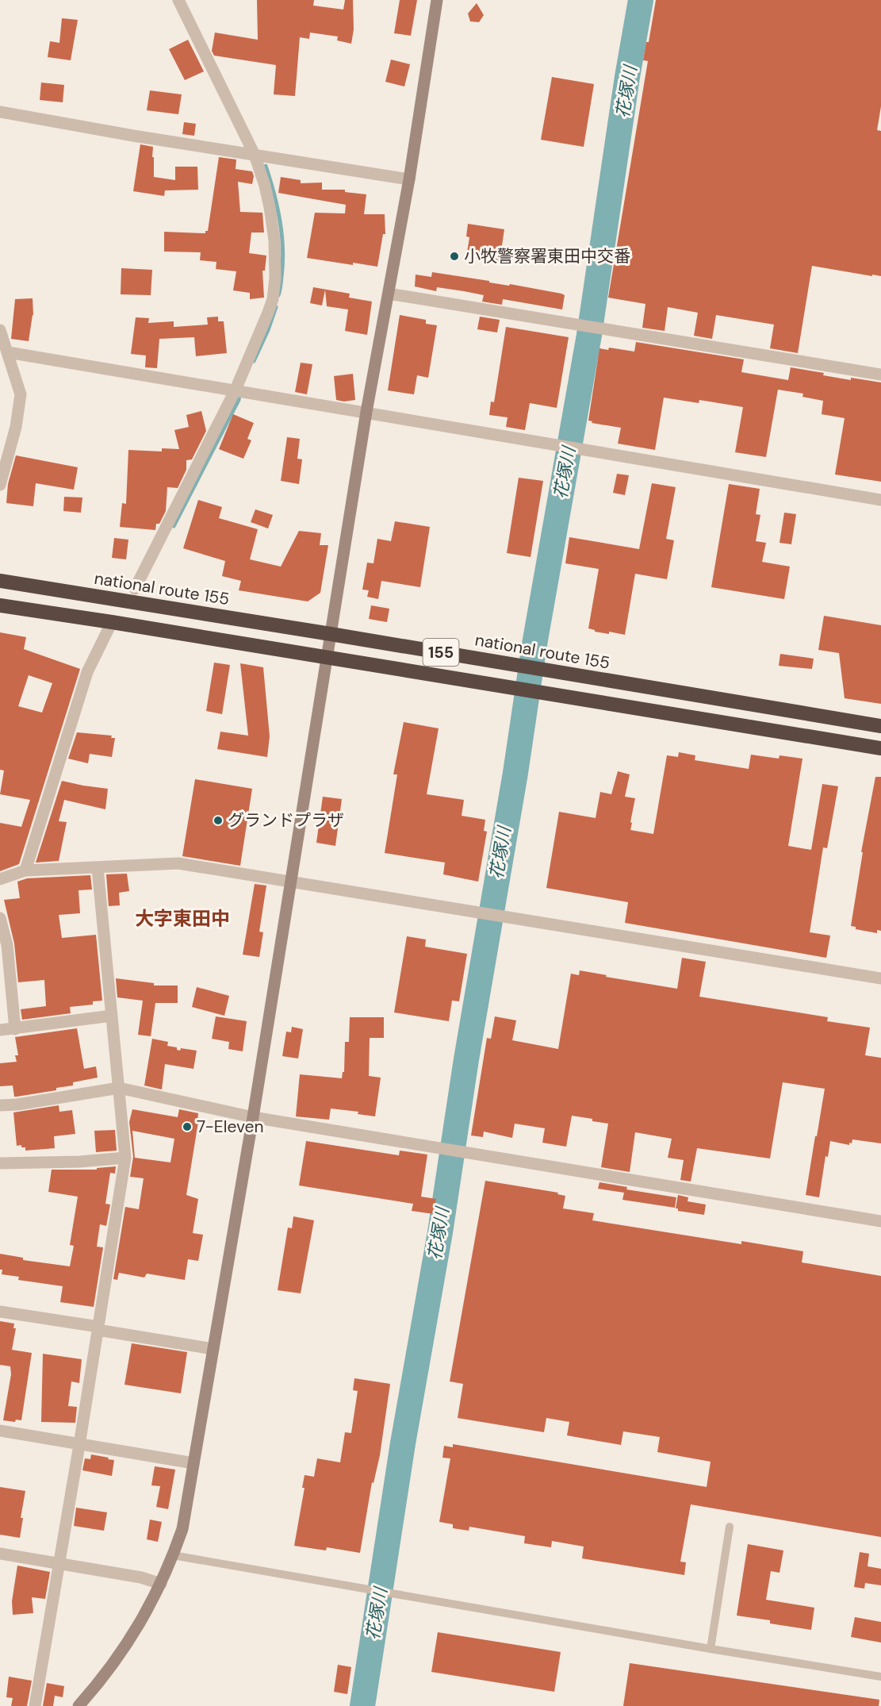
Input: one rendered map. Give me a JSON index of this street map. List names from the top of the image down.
{
  "streets": {
    "highway": ["national route 155", "155"]
  },
  "districts": ["大字東田中"],
  "water": ["花塚川"],
  "places": ["小牧警察署東田中交番", "グランドプラザ", "7-Eleven"]
}
